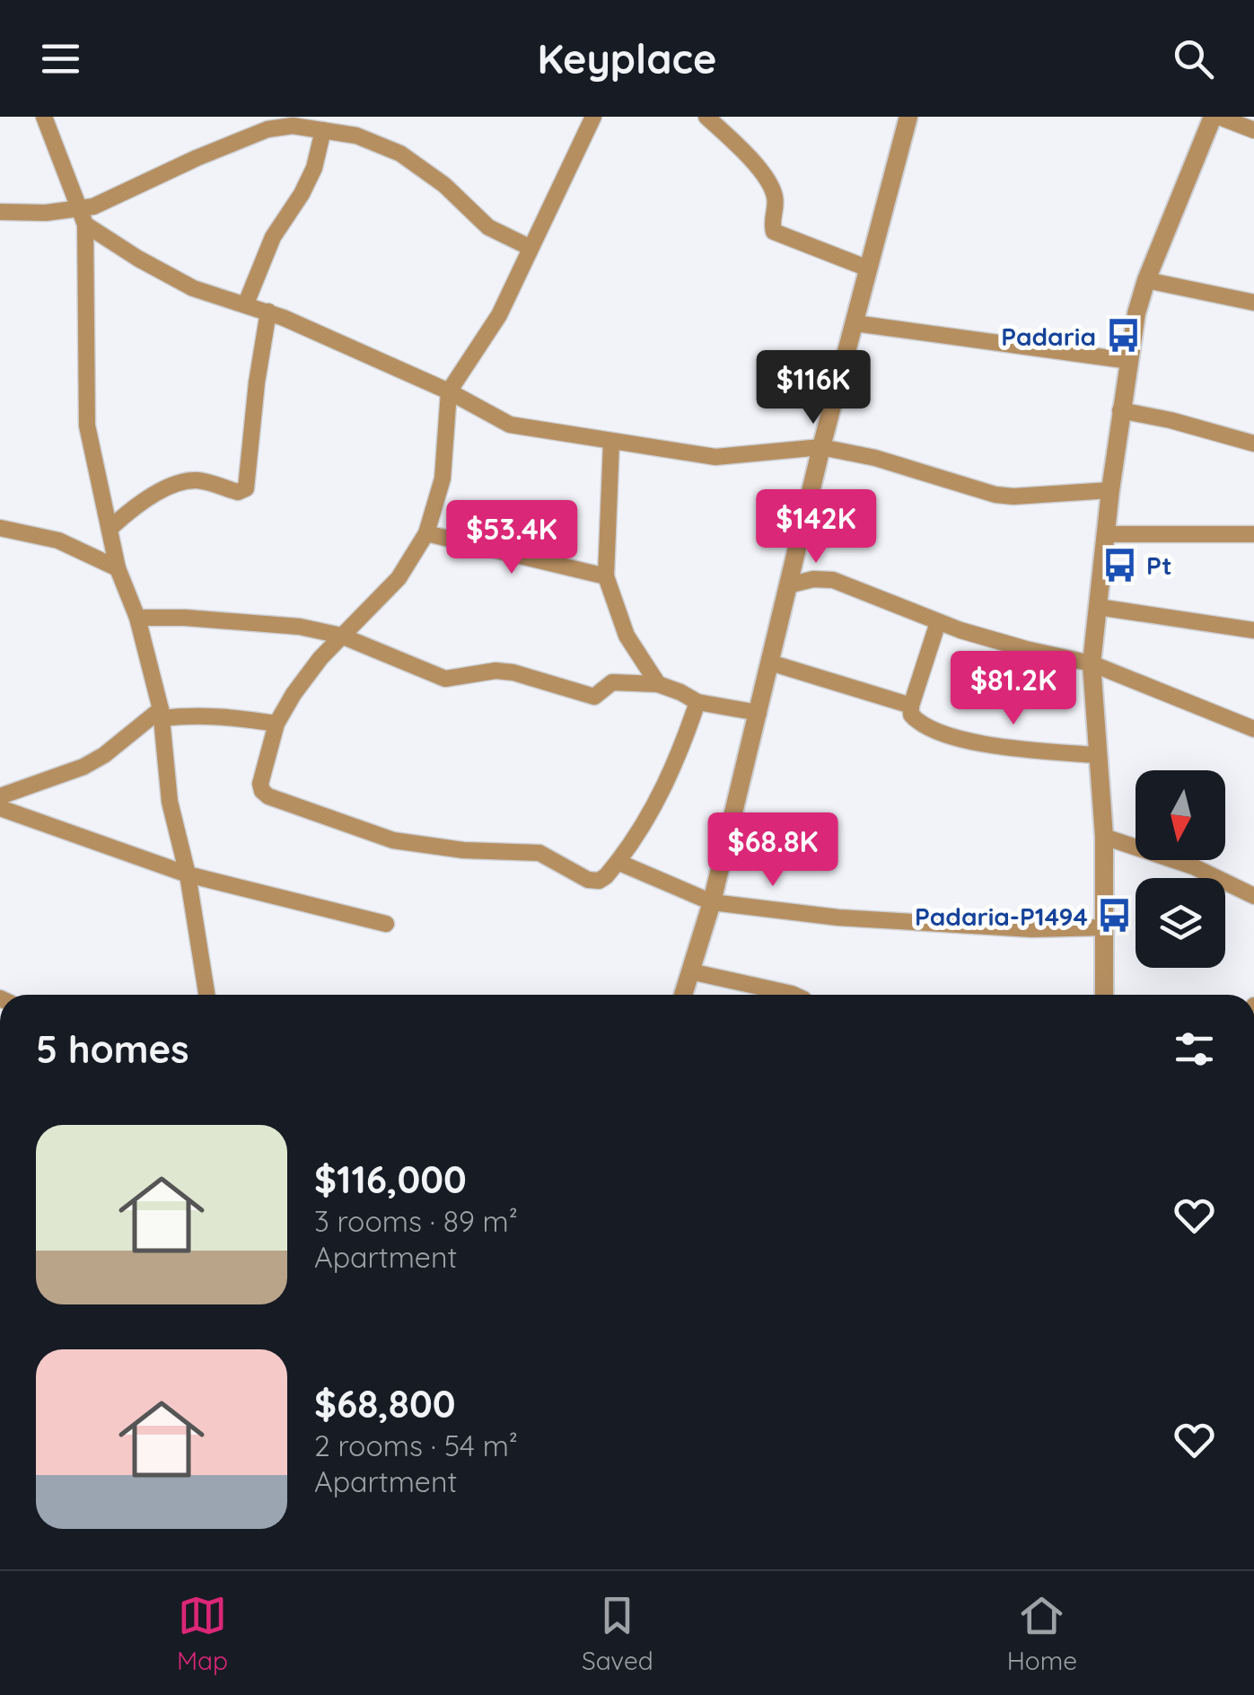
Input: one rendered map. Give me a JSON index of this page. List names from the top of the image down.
{
  "places": {
    "bus stop": ["Padaria", "Pt", "Padaria-P1494"]
  },
  "north": "bottom",
  "page": {
    "header": "Keyplace",
    "price": [
      "$116K",
      "$142K",
      "$53.4K",
      "$81.2K",
      "$68.8K"
    ],
    "heading": "5 homes",
    "list": [
      {
        "name": "$116,000",
        "note": "3 rooms · 89 m² · Apartment"
      },
      {
        "name": "$68,800",
        "note": "2 rooms · 54 m² · Apartment"
      }
    ],
    "tabs": ["Map", "Saved", "Home"]
  }
}
